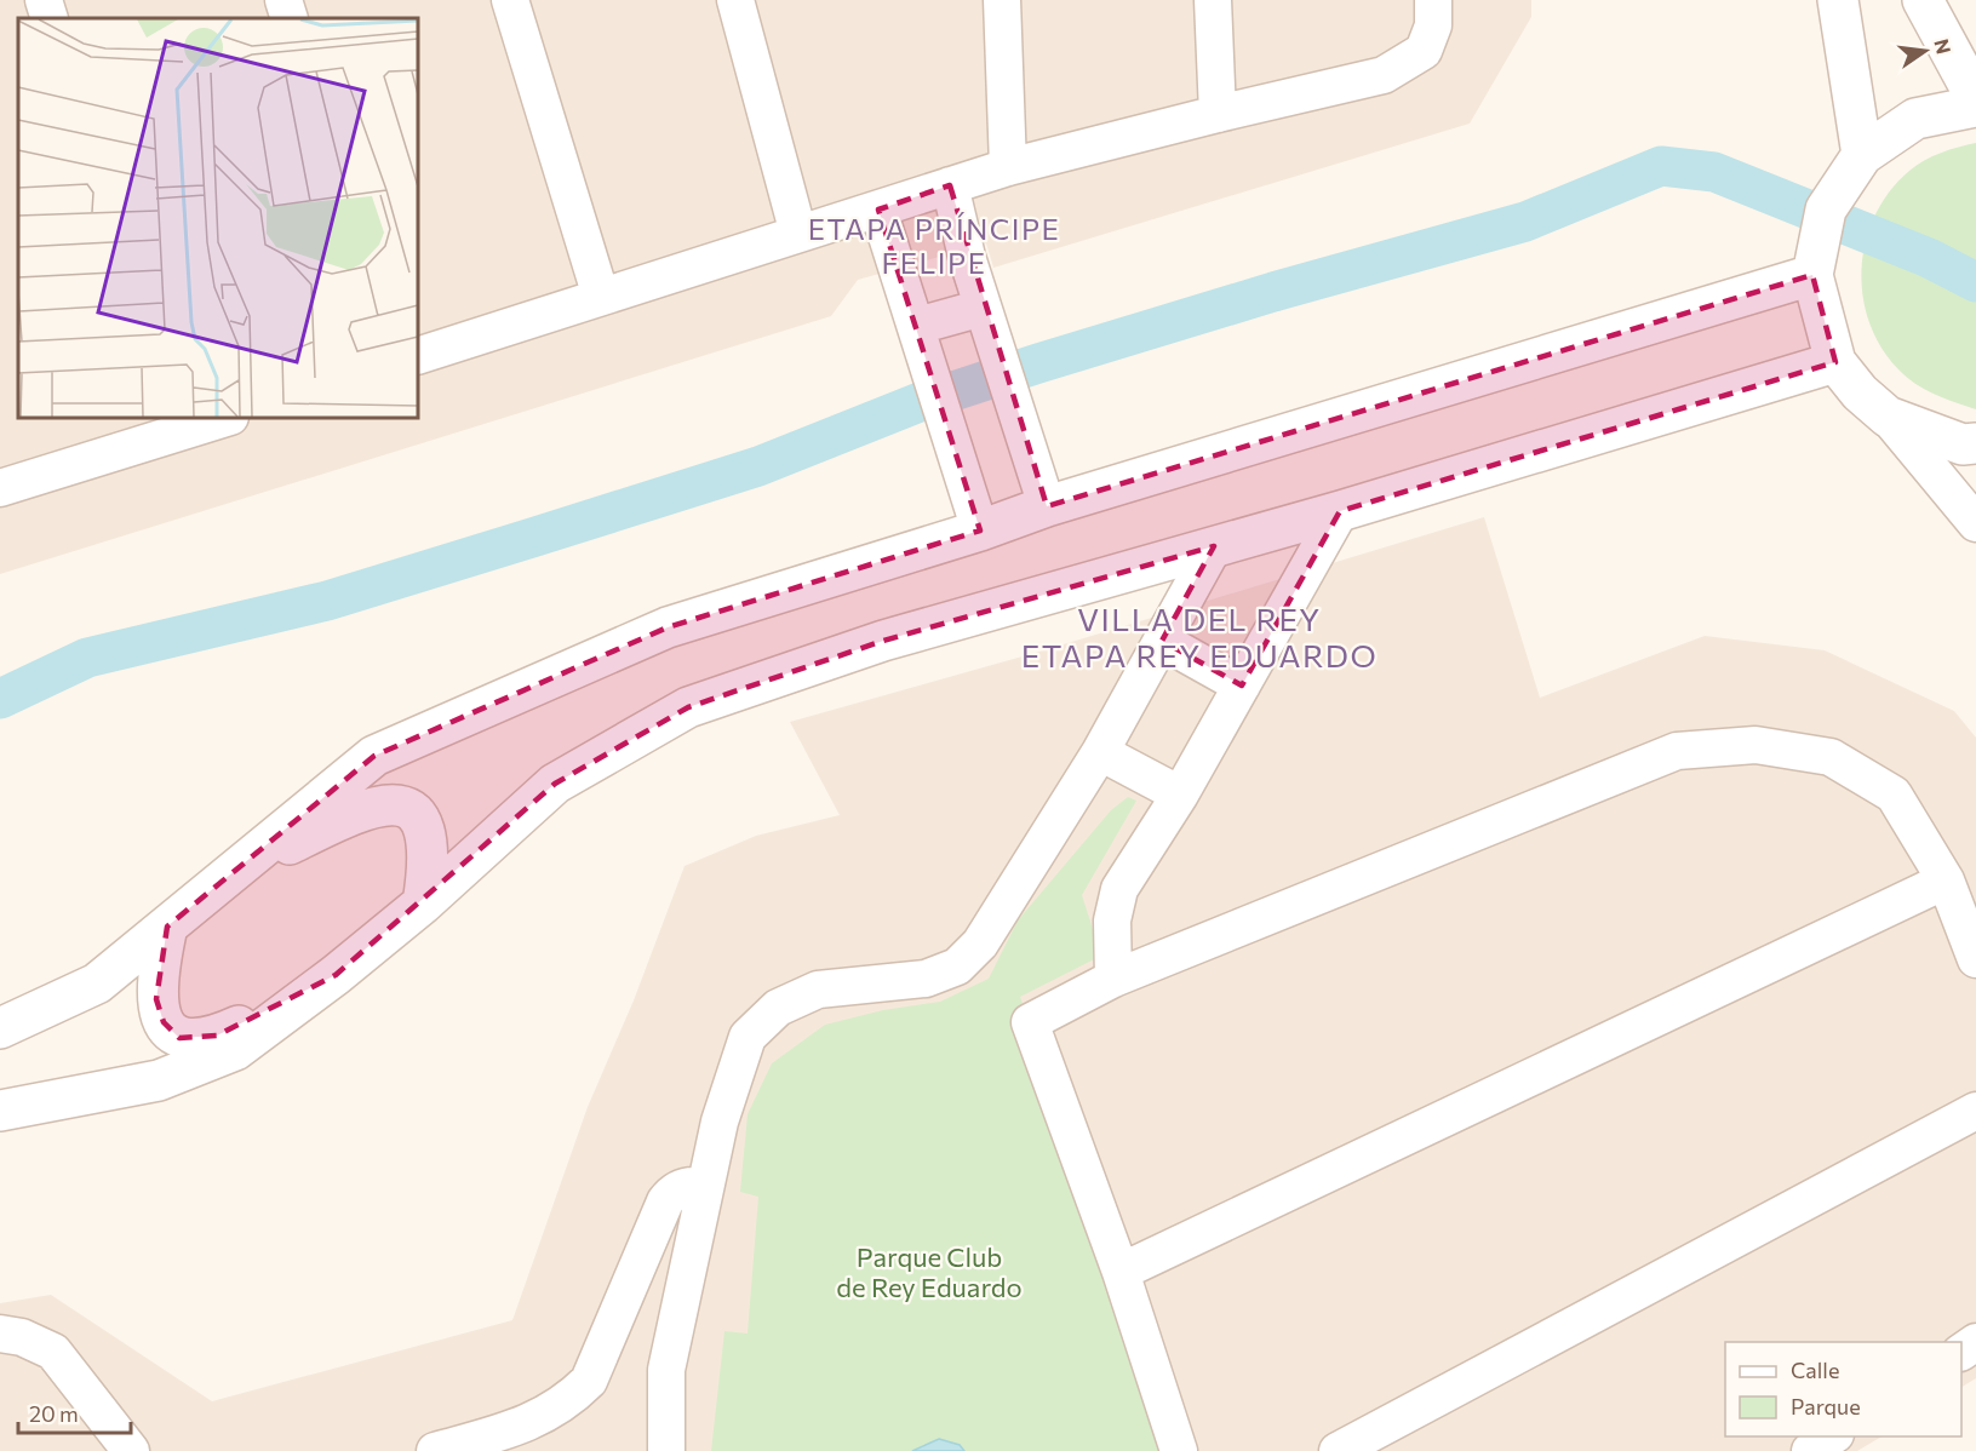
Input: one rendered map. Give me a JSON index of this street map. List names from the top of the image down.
{
  "districts": ["ETAPA PRÍNCIPE FELIPE", "VILLA DEL REY ETAPA REY EDUARDO"],
  "parks": ["Parque Club de Rey Eduardo"],
  "legend": ["Calle", "Parque"],
  "scale_bar": "20 m",
  "north": "right"
}
